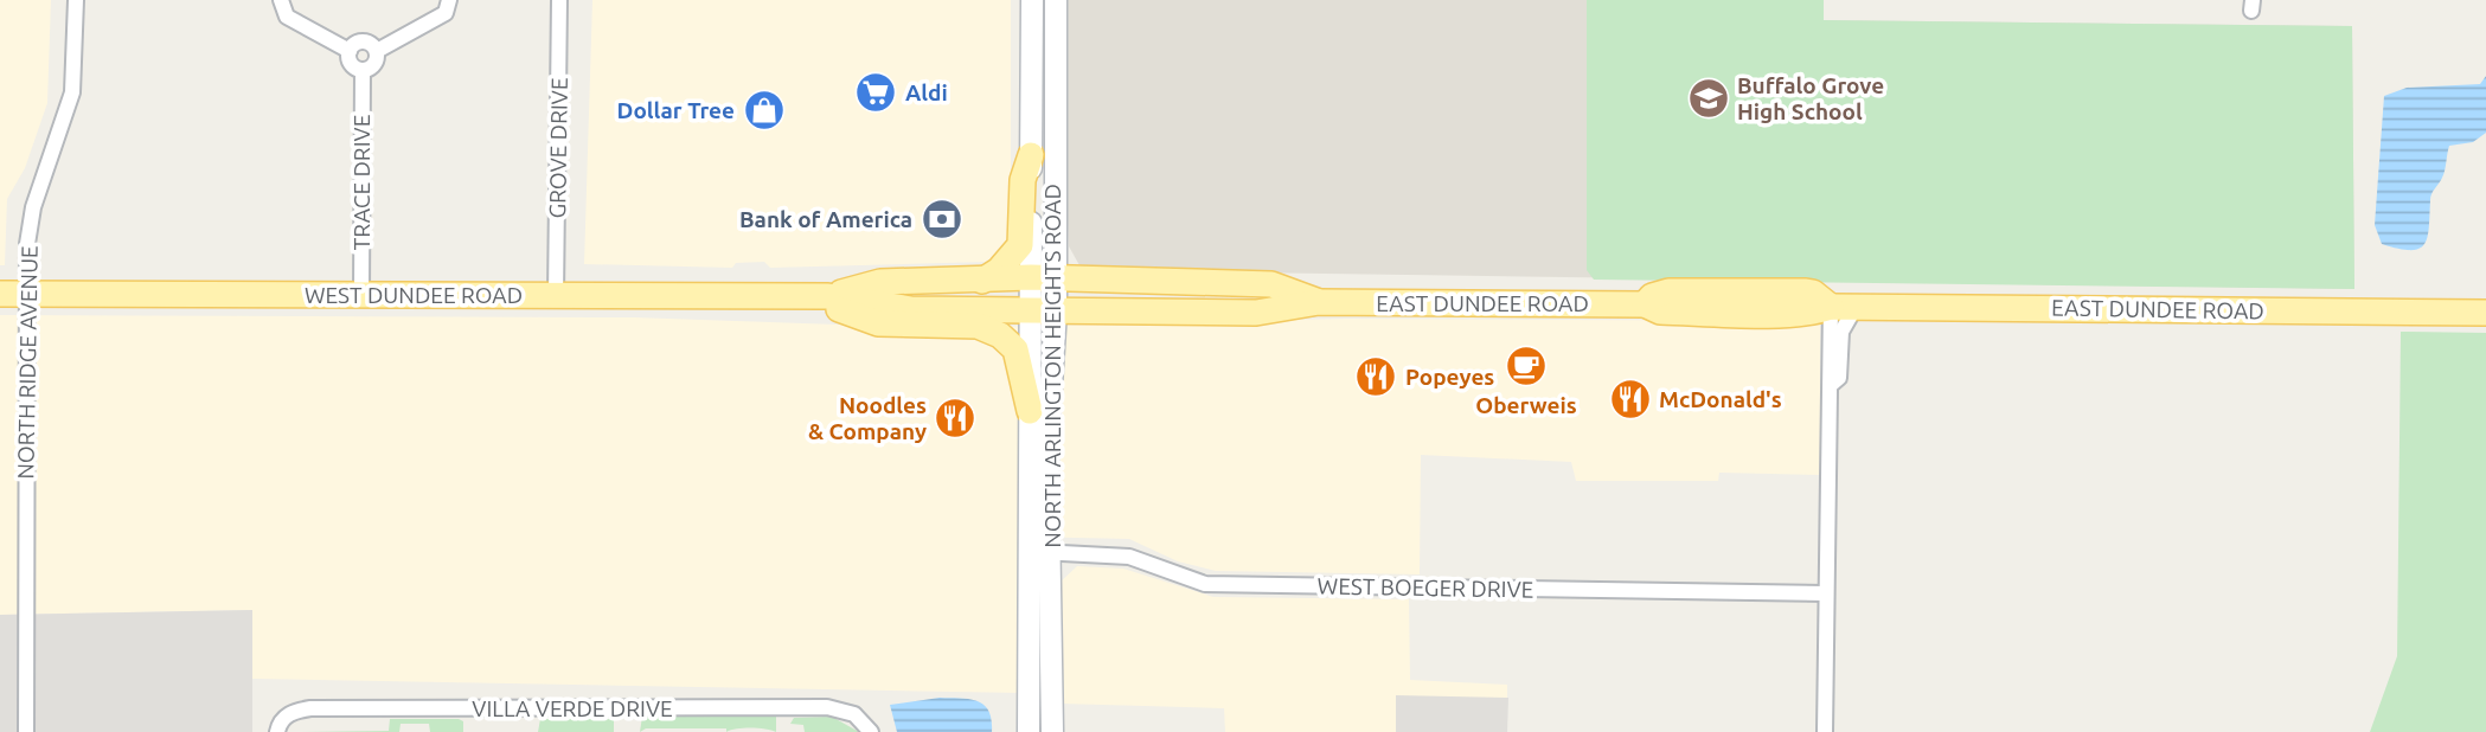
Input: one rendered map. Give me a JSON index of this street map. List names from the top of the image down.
{
  "streets": {
    "main road": ["WEST DUNDEE ROAD", "EAST DUNDEE ROAD", "NORTH ARLINGTON HEIGHTS ROAD"],
    "street": [
      "GROVE DRIVE",
      "TRACE DRIVE",
      "NORTH RIDGE AVENUE",
      "WEST BOEGER DRIVE",
      "VILLA VERDE DRIVE"
    ]
  },
  "crossings": [
    ["GROVE DRIVE", "WEST DUNDEE ROAD"],
    ["TRACE DRIVE", "WEST DUNDEE ROAD"],
    ["WEST DUNDEE ROAD", "EAST DUNDEE ROAD"],
    ["WEST DUNDEE ROAD", "NORTH RIDGE AVENUE"],
    ["WEST DUNDEE ROAD", "NORTH ARLINGTON HEIGHTS ROAD"],
    ["EAST DUNDEE ROAD", "NORTH ARLINGTON HEIGHTS ROAD"],
    ["NORTH ARLINGTON HEIGHTS ROAD", "WEST BOEGER DRIVE"]
  ],
  "places": {
    "supermarket": ["Aldi"],
    "school or university": ["Buffalo Grove High School"],
    "shop": ["Dollar Tree"],
    "bank": ["Bank of America"],
    "cafe": ["Oberweis"],
    "restaurant": ["Popeyes", "McDonald's", "Noodles & Company"]
  }
}
